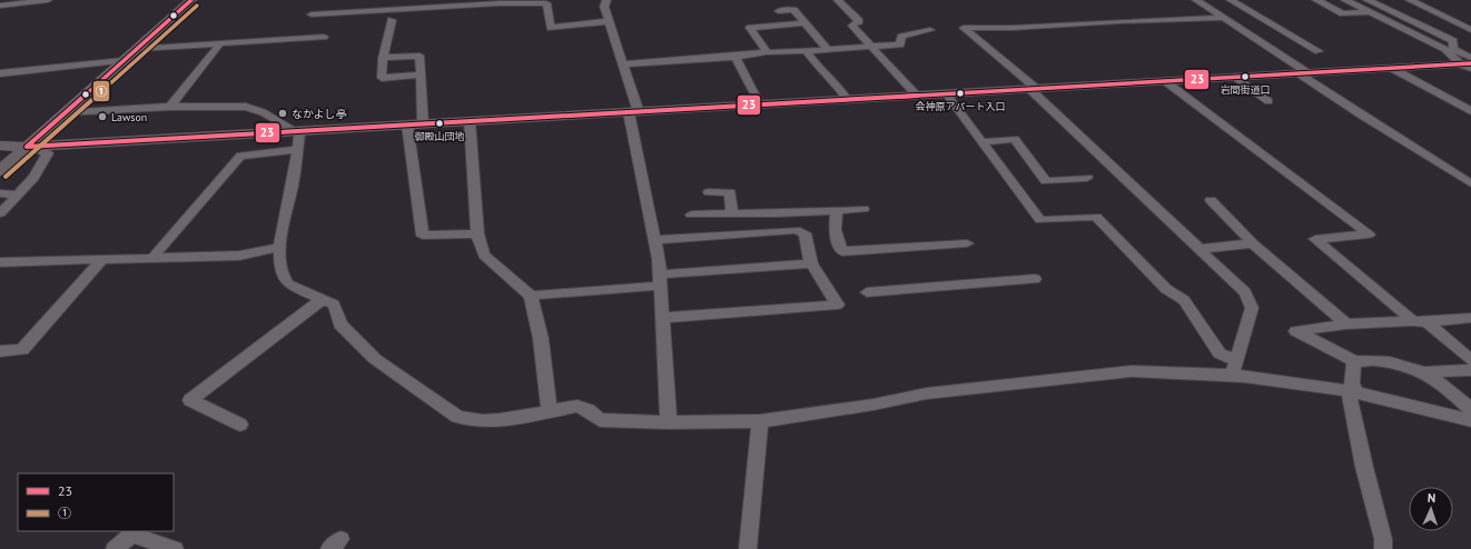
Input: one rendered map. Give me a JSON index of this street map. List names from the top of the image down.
{
  "places": [
    "岩間街道口",
    "会神原アパート入口",
    "なかよし亭",
    "Lawson",
    "御殿山団地"
  ],
  "lines": ["transit line 23", "transit line ①"],
  "legend": ["23", "①"],
  "north": "top"
}
